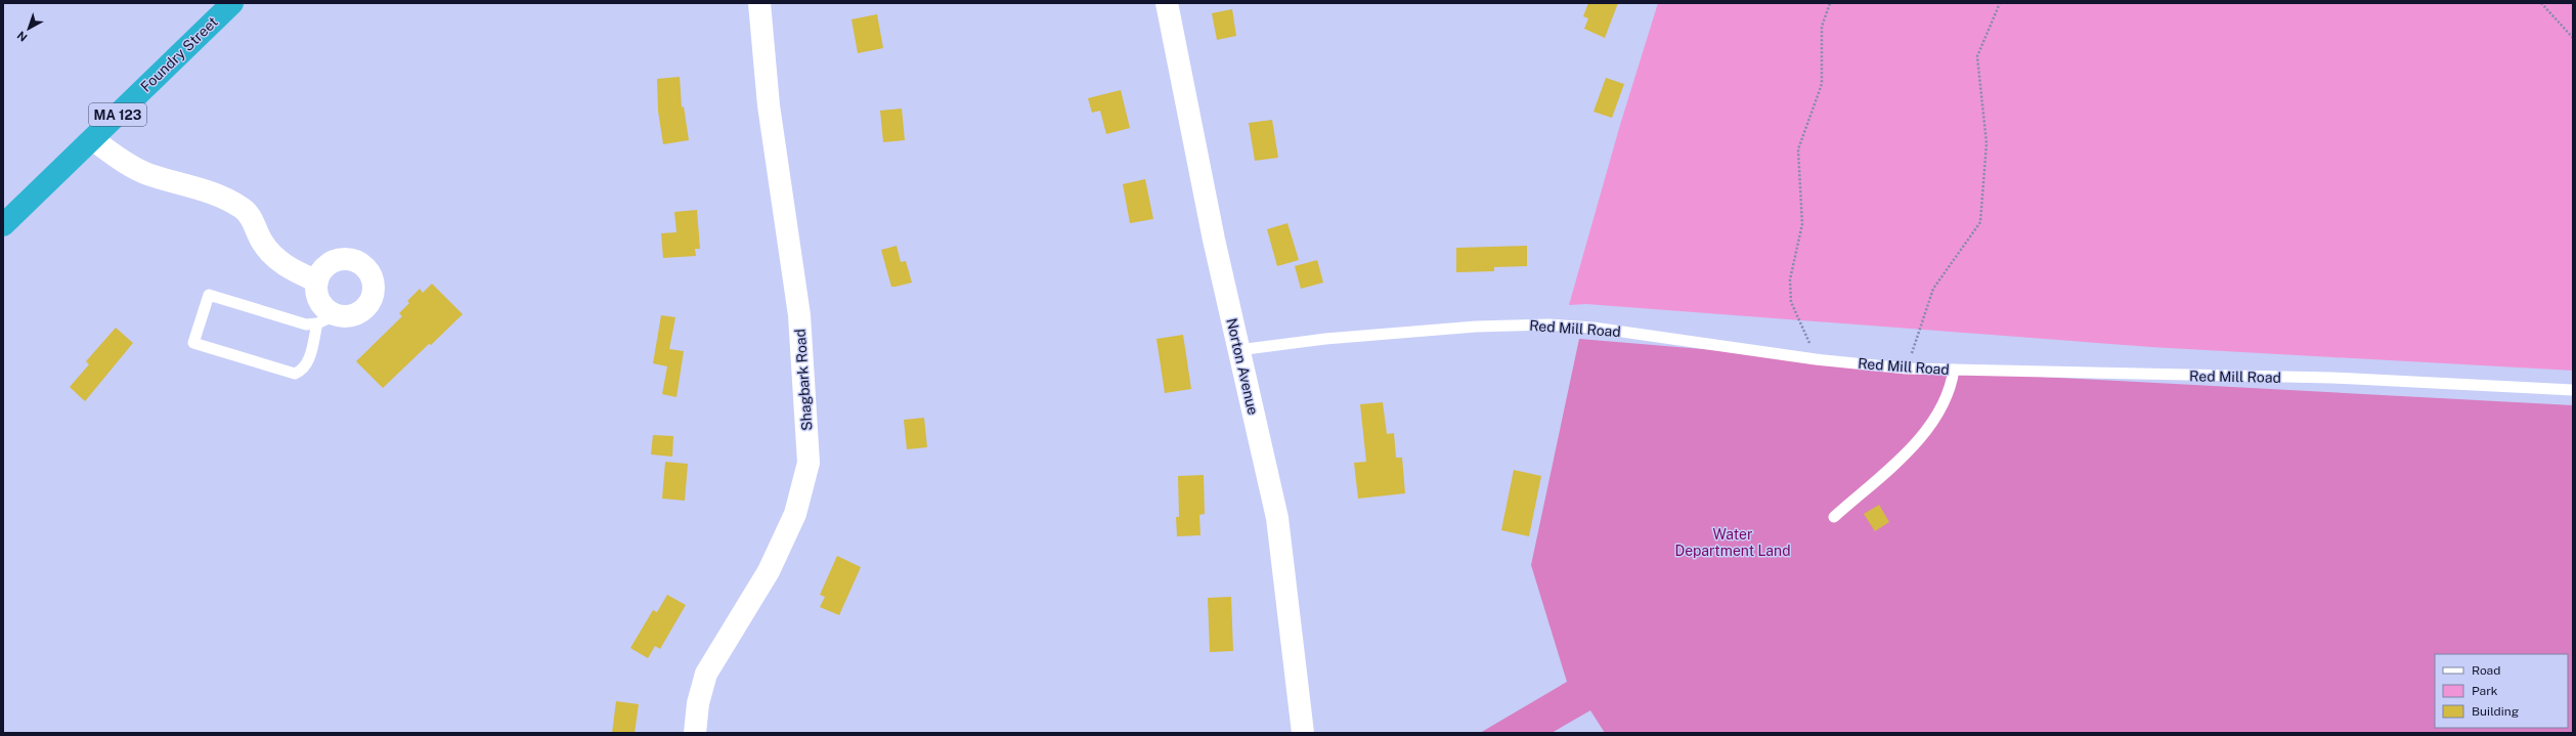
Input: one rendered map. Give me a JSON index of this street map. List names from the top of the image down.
{
  "streets": {
    "highway": ["Foundry Street", "MA 123"],
    "street": ["Norton Avenue", "Shagbark Road"],
    "lane": ["Red Mill Road"]
  },
  "crossings": [
    ["Red Mill Road", "Norton Avenue"]
  ],
  "parks": ["Water Department Land"],
  "legend": ["Road", "Park", "Building"],
  "north": "bottom left"
}
